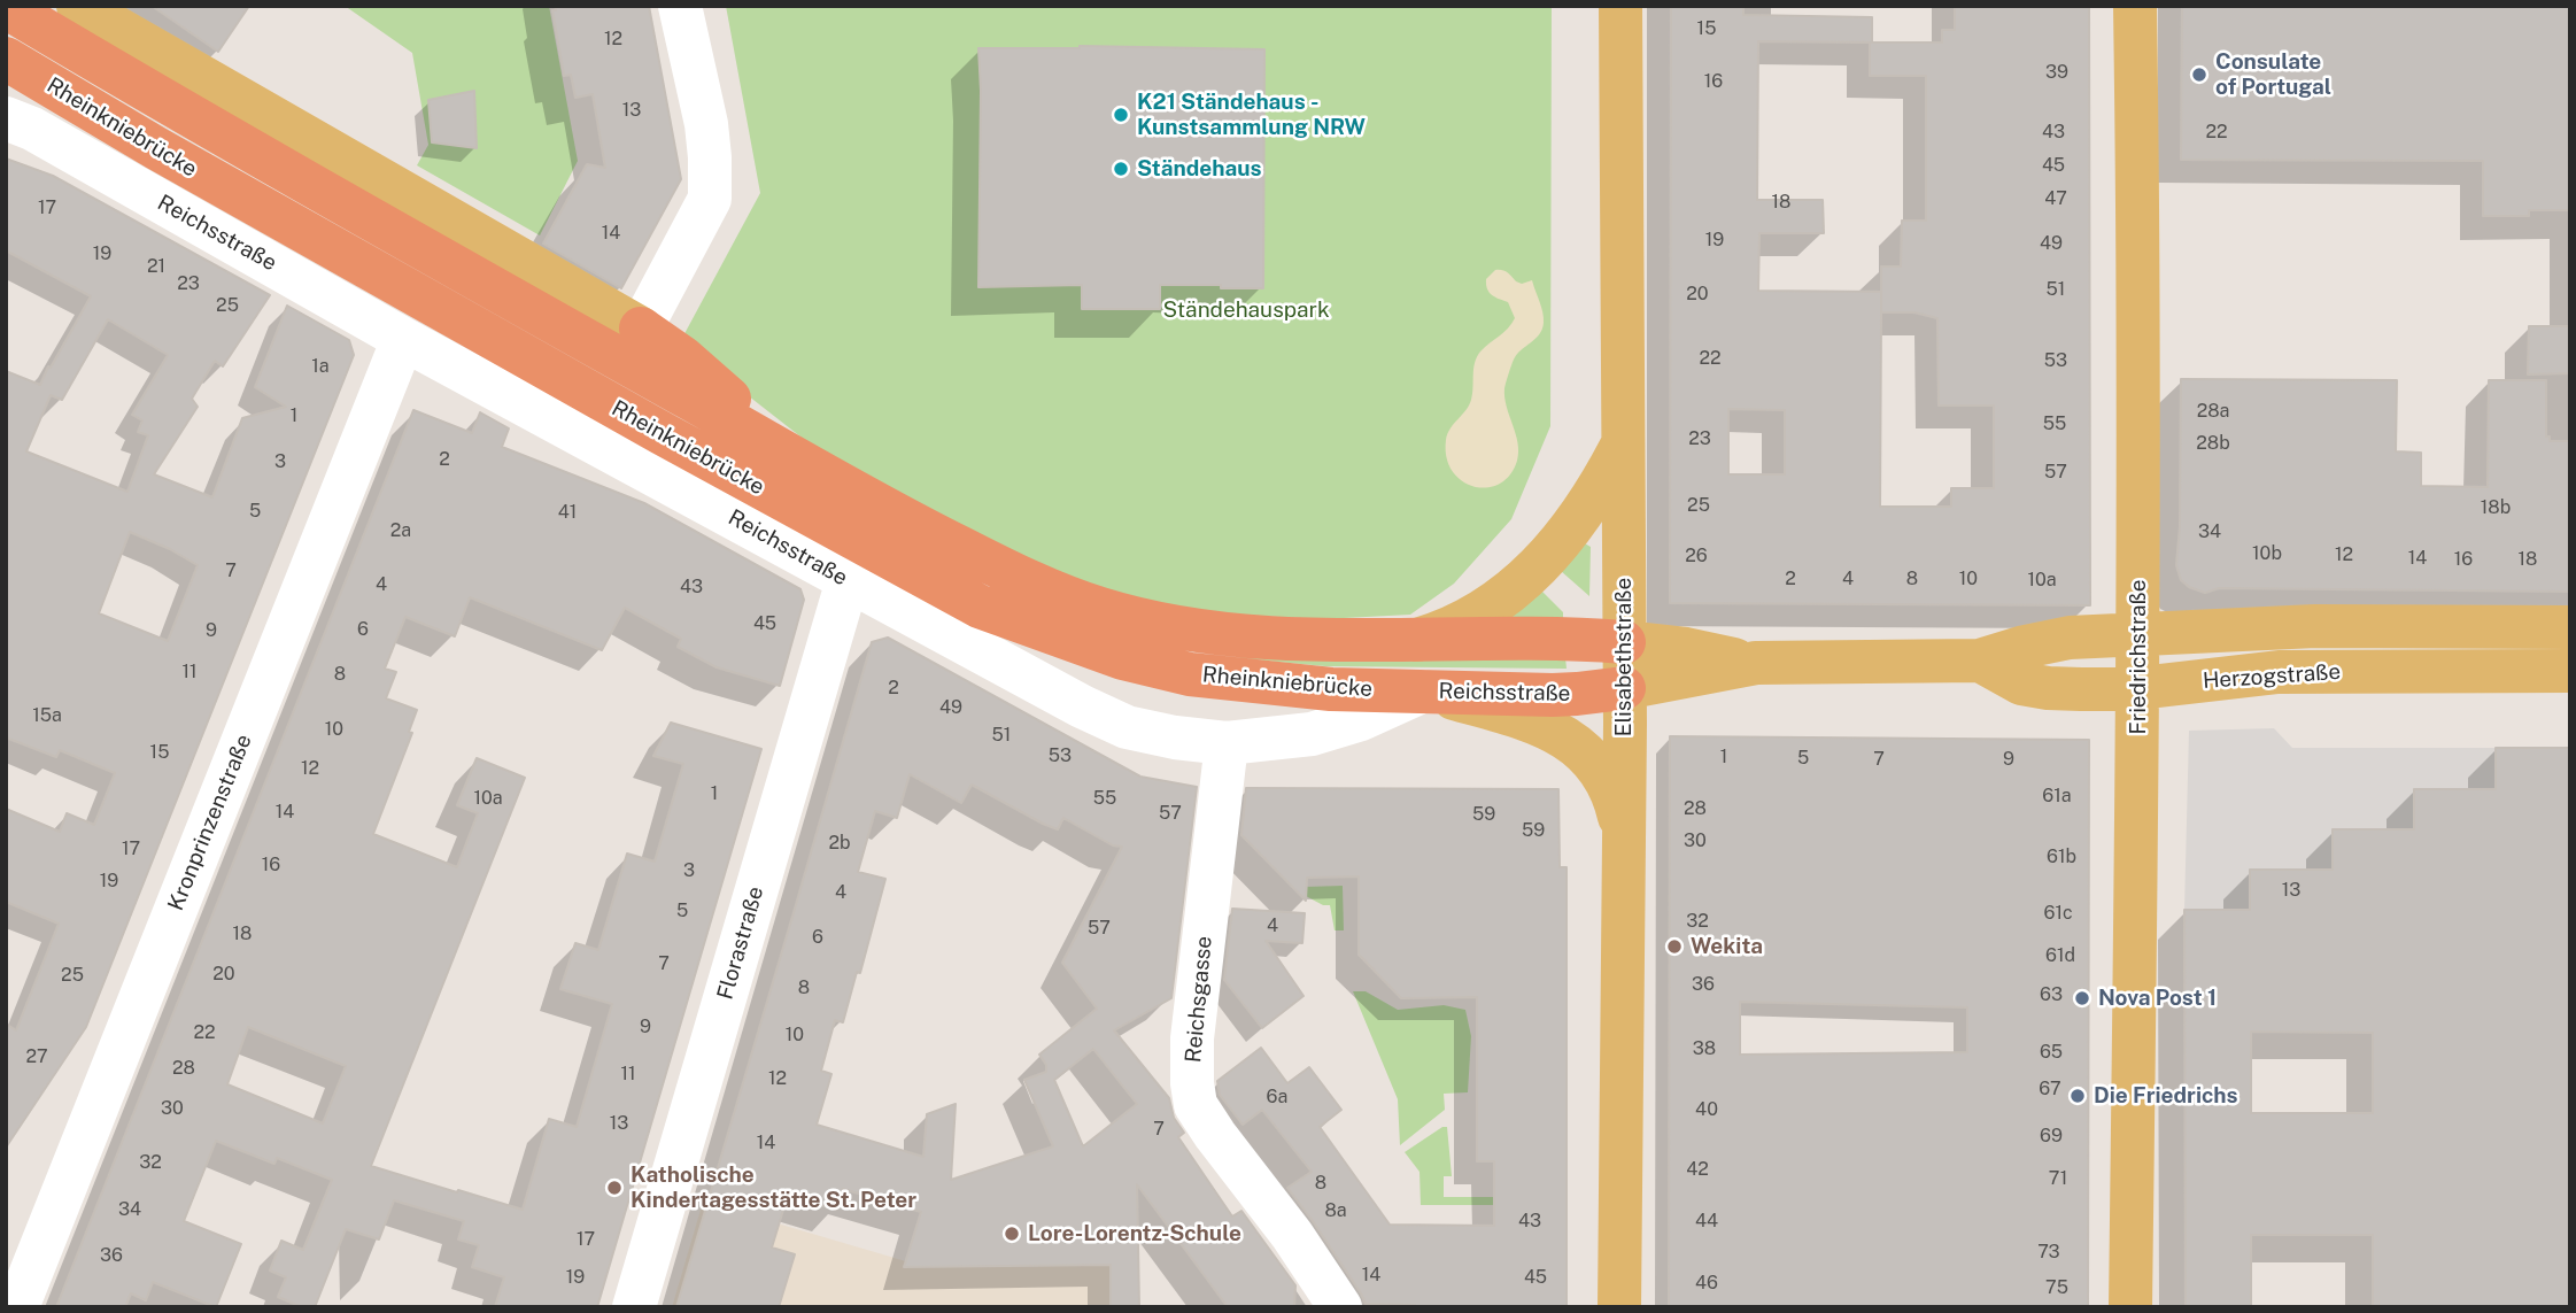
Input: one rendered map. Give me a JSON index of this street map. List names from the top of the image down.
{
  "streets": {
    "highway": ["Rheinkniebrücke", "Reichsstraße"],
    "main road": ["Elisabethstraße", "Friedrichstraße", "Herzogstraße"],
    "street": ["Kronprinzenstraße", "Florastraße", "Reichsgasse"]
  },
  "crossings": [
    ["Rheinkniebrücke", "Reichsstraße"],
    ["Reichsstraße", "Elisabethstraße"],
    ["Reichsstraße", "Herzogstraße"],
    ["Reichsstraße", "Kronprinzenstraße"],
    ["Reichsstraße", "Florastraße"],
    ["Reichsstraße", "Reichsgasse"],
    ["Elisabethstraße", "Herzogstraße"],
    ["Friedrichstraße", "Herzogstraße"]
  ],
  "parks": ["Ständehauspark"],
  "places": [
    "Consulate of Portugal",
    "K21 Ständehaus - Kunstsammlung NRW",
    "Ständehaus",
    "Wekita",
    "Nova Post 1",
    "Die Friedrichs",
    "Katholische Kindertagesstätte St. Peter",
    "Lore-Lorentz-Schule"
  ],
  "house_numbers": [
    "15",
    "12",
    "39",
    "16",
    "13",
    "43",
    "22",
    "45",
    "47",
    "18",
    "17",
    "14",
    "19",
    "49",
    "19",
    "21",
    "23",
    "51",
    "20",
    "25",
    "22",
    "53",
    "1a",
    "28a",
    "1",
    "55",
    "23",
    "28b",
    "2",
    "3",
    "57",
    "25",
    "18b",
    "5",
    "41",
    "2a",
    "34",
    "10b",
    "12",
    "26",
    "14",
    "16",
    "18",
    "7",
    "2",
    "4",
    "8",
    "10",
    "10a",
    "4",
    "43",
    "45",
    "6",
    "9",
    "11",
    "8",
    "2",
    "49",
    "15a",
    "10",
    "51",
    "15",
    "53",
    "1",
    "5",
    "7",
    "9",
    "12",
    "1",
    "61a",
    "10a",
    "55",
    "28",
    "14",
    "57",
    "59",
    "59",
    "30",
    "2b",
    "17",
    "61b",
    "16",
    "3",
    "19",
    "13",
    "4",
    "5",
    "61c",
    "32",
    "4",
    "57",
    "18",
    "6",
    "61d",
    "7",
    "20",
    "25",
    "36",
    "8",
    "63",
    "9",
    "22",
    "10",
    "38",
    "65",
    "27",
    "28",
    "11",
    "12",
    "67",
    "6a",
    "30",
    "40",
    "13",
    "7",
    "69",
    "14",
    "32",
    "42",
    "71",
    "8",
    "34",
    "8a",
    "43",
    "44",
    "17",
    "73",
    "36",
    "14",
    "19",
    "45",
    "46",
    "75"
  ]
}
